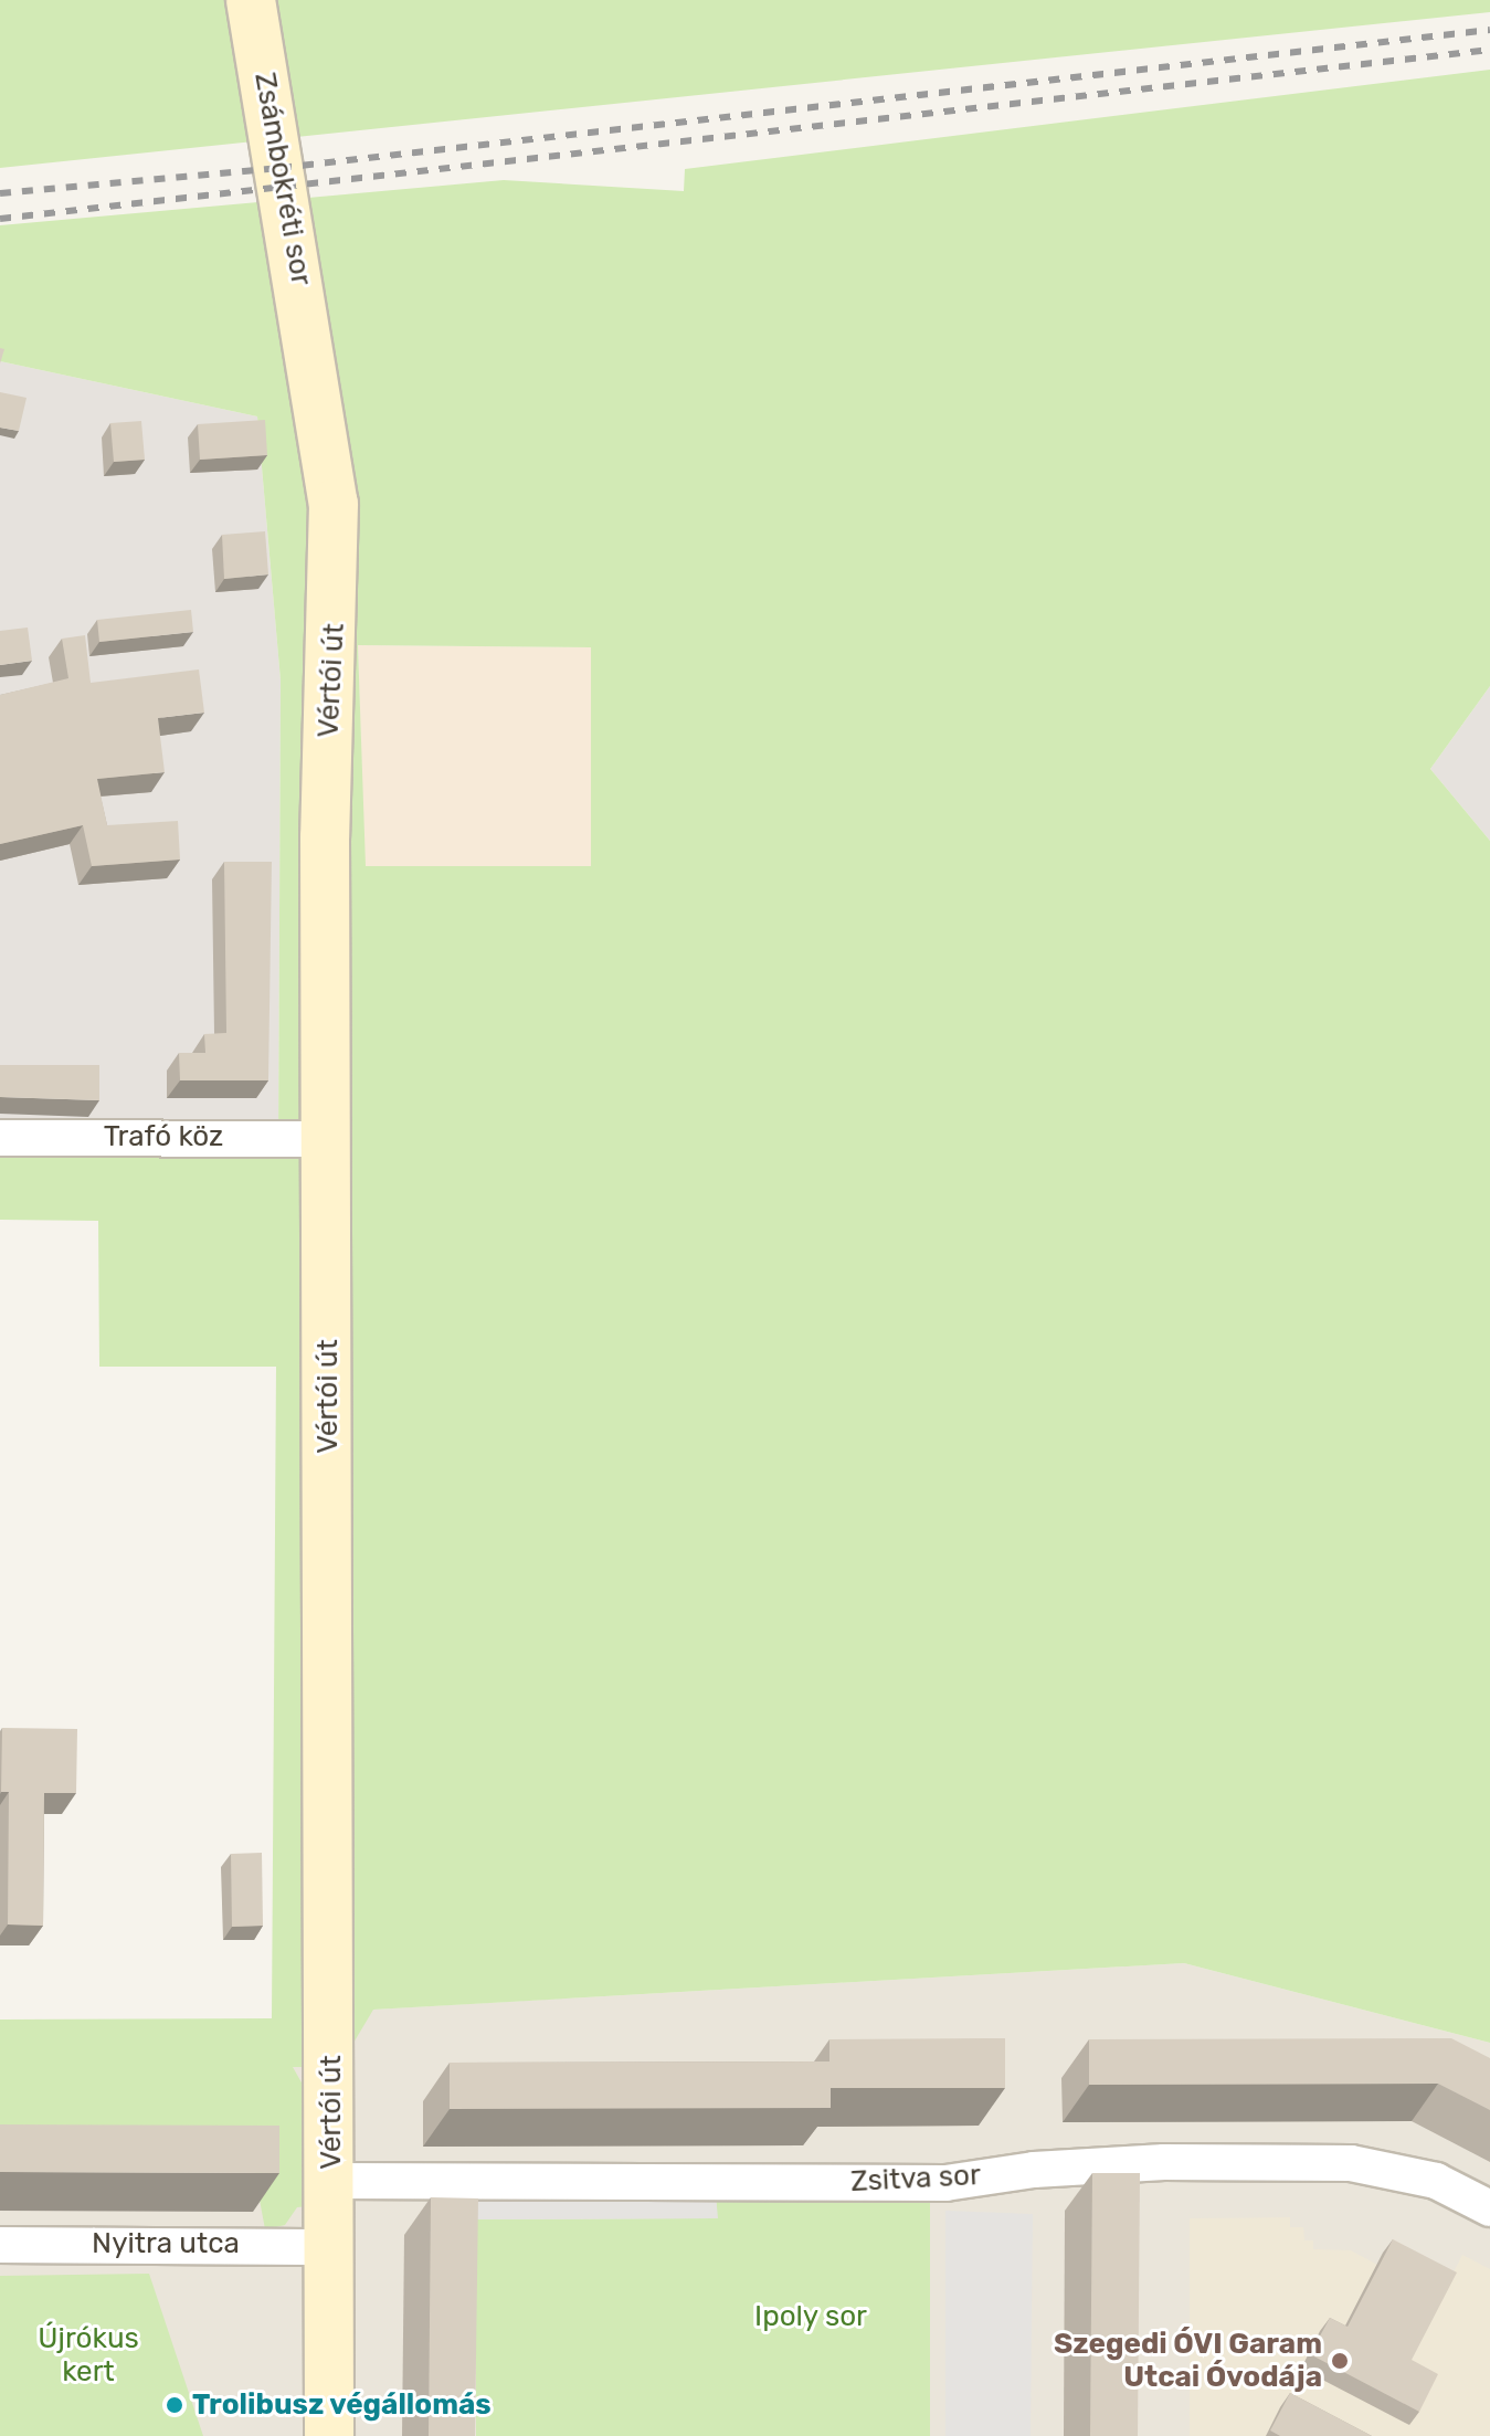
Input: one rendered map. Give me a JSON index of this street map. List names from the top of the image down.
{
  "streets": {
    "street": [
      "Zsámbokréti sor",
      "Vértói út",
      "Trafó köz",
      "Zsitva sor",
      "Nyitra utca"
    ]
  },
  "crossings": [
    ["Zsámbokréti sor", "Vértói út"],
    ["Vértói út", "Trafó köz"],
    ["Vértói út", "Zsitva sor"],
    ["Vértói út", "Nyitra utca"]
  ],
  "parks": ["Ipoly sor", "Újrókus kert"],
  "places": ["Szegedi ÓVI Garam Utcai Óvodája", "Trolibusz végállomás"]
}
